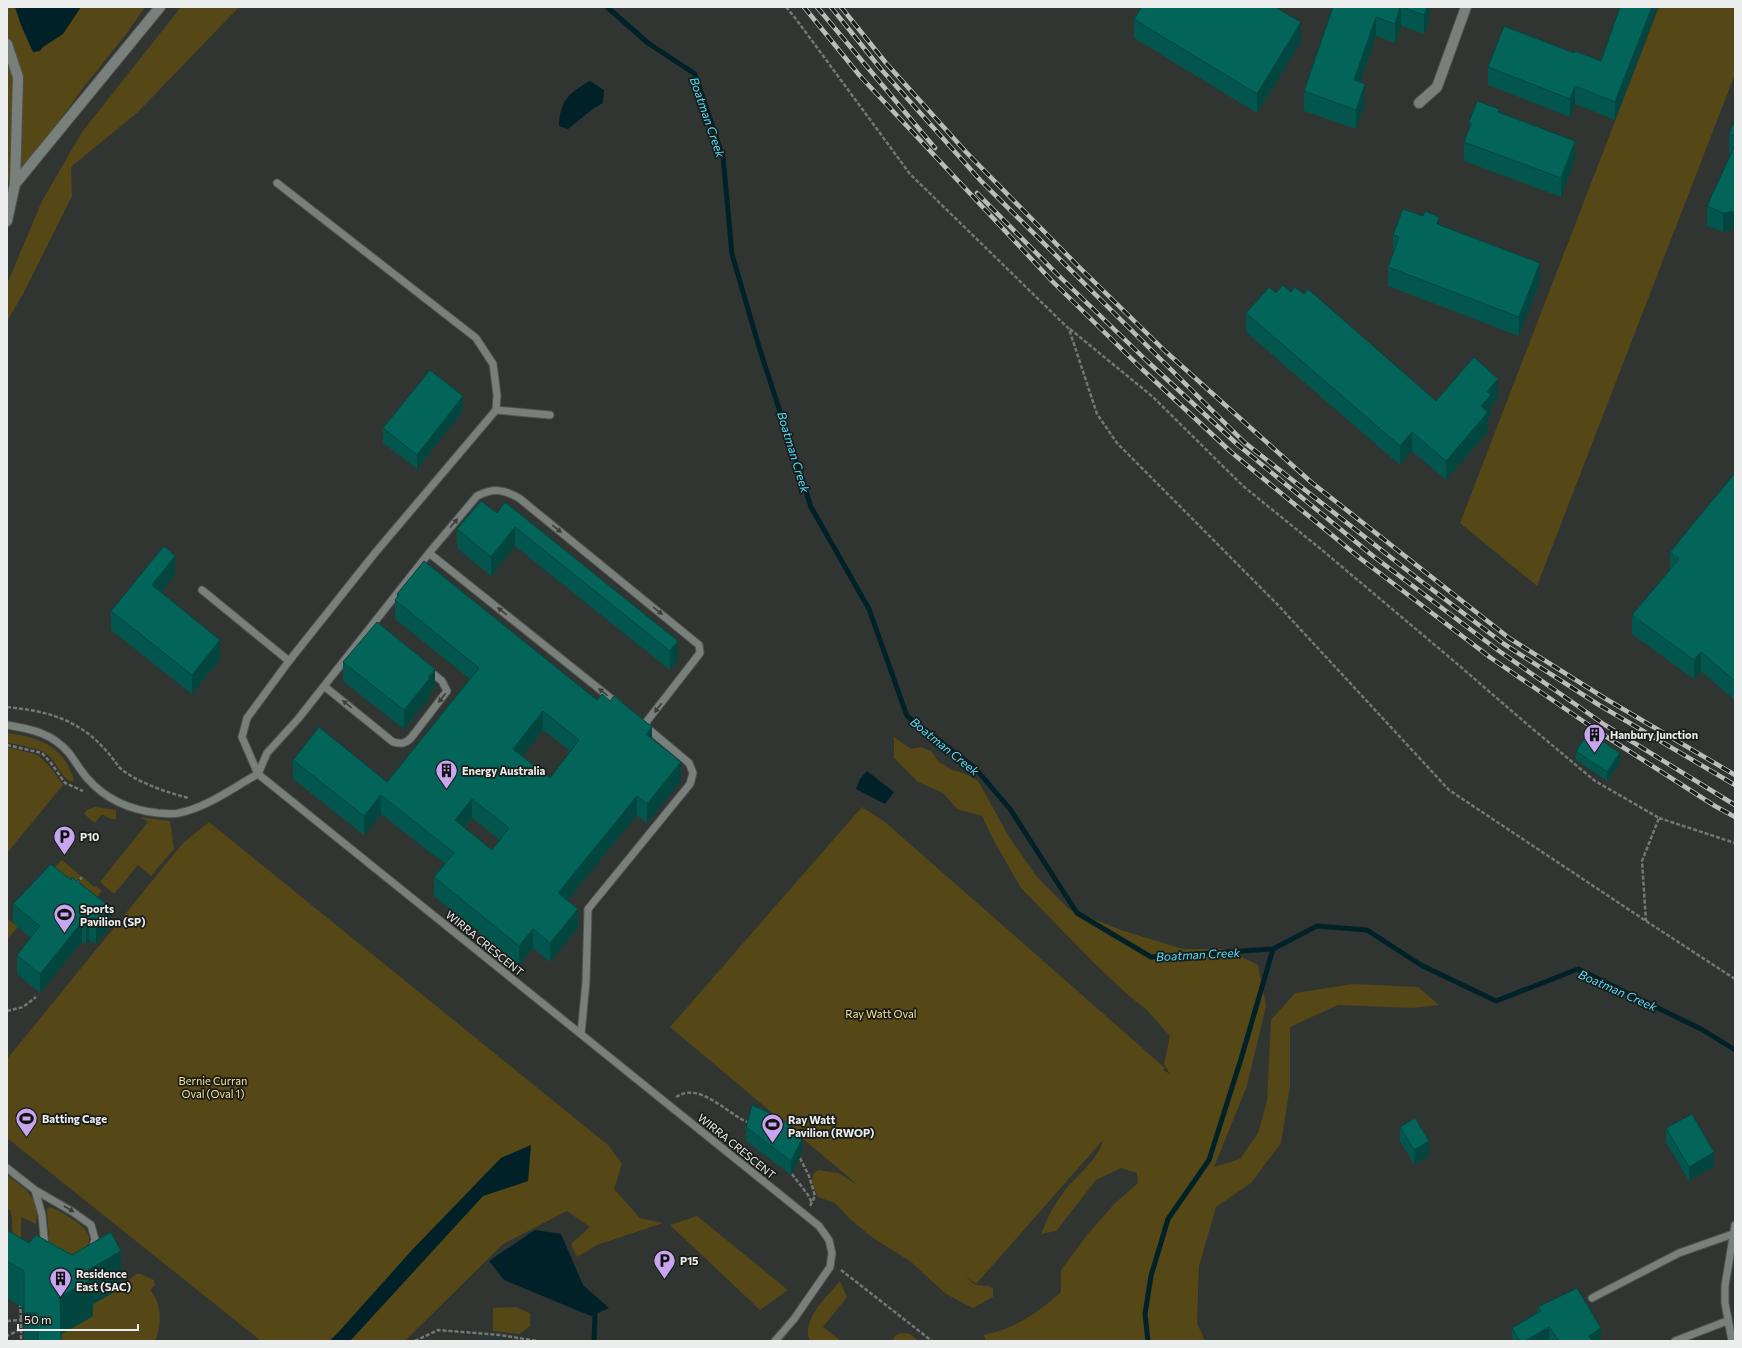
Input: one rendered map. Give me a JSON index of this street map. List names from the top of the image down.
{
  "streets": {
    "lane": ["WIRRA CRESCENT"]
  },
  "water": ["Boatman Creek"],
  "parks": ["Ray Watt Oval", "Bernie Curran Oval (Oval 1)"],
  "places": {
    "building": ["Hanbury Junction", "Energy Australia", "Residence East (SAC)"],
    "parking": ["P10", "P15"],
    "sports": ["Sports Pavilion (SP)", "Batting Cage", "Ray Watt Pavilion (RWOP)"]
  },
  "scale_bar": "50 m"
}
